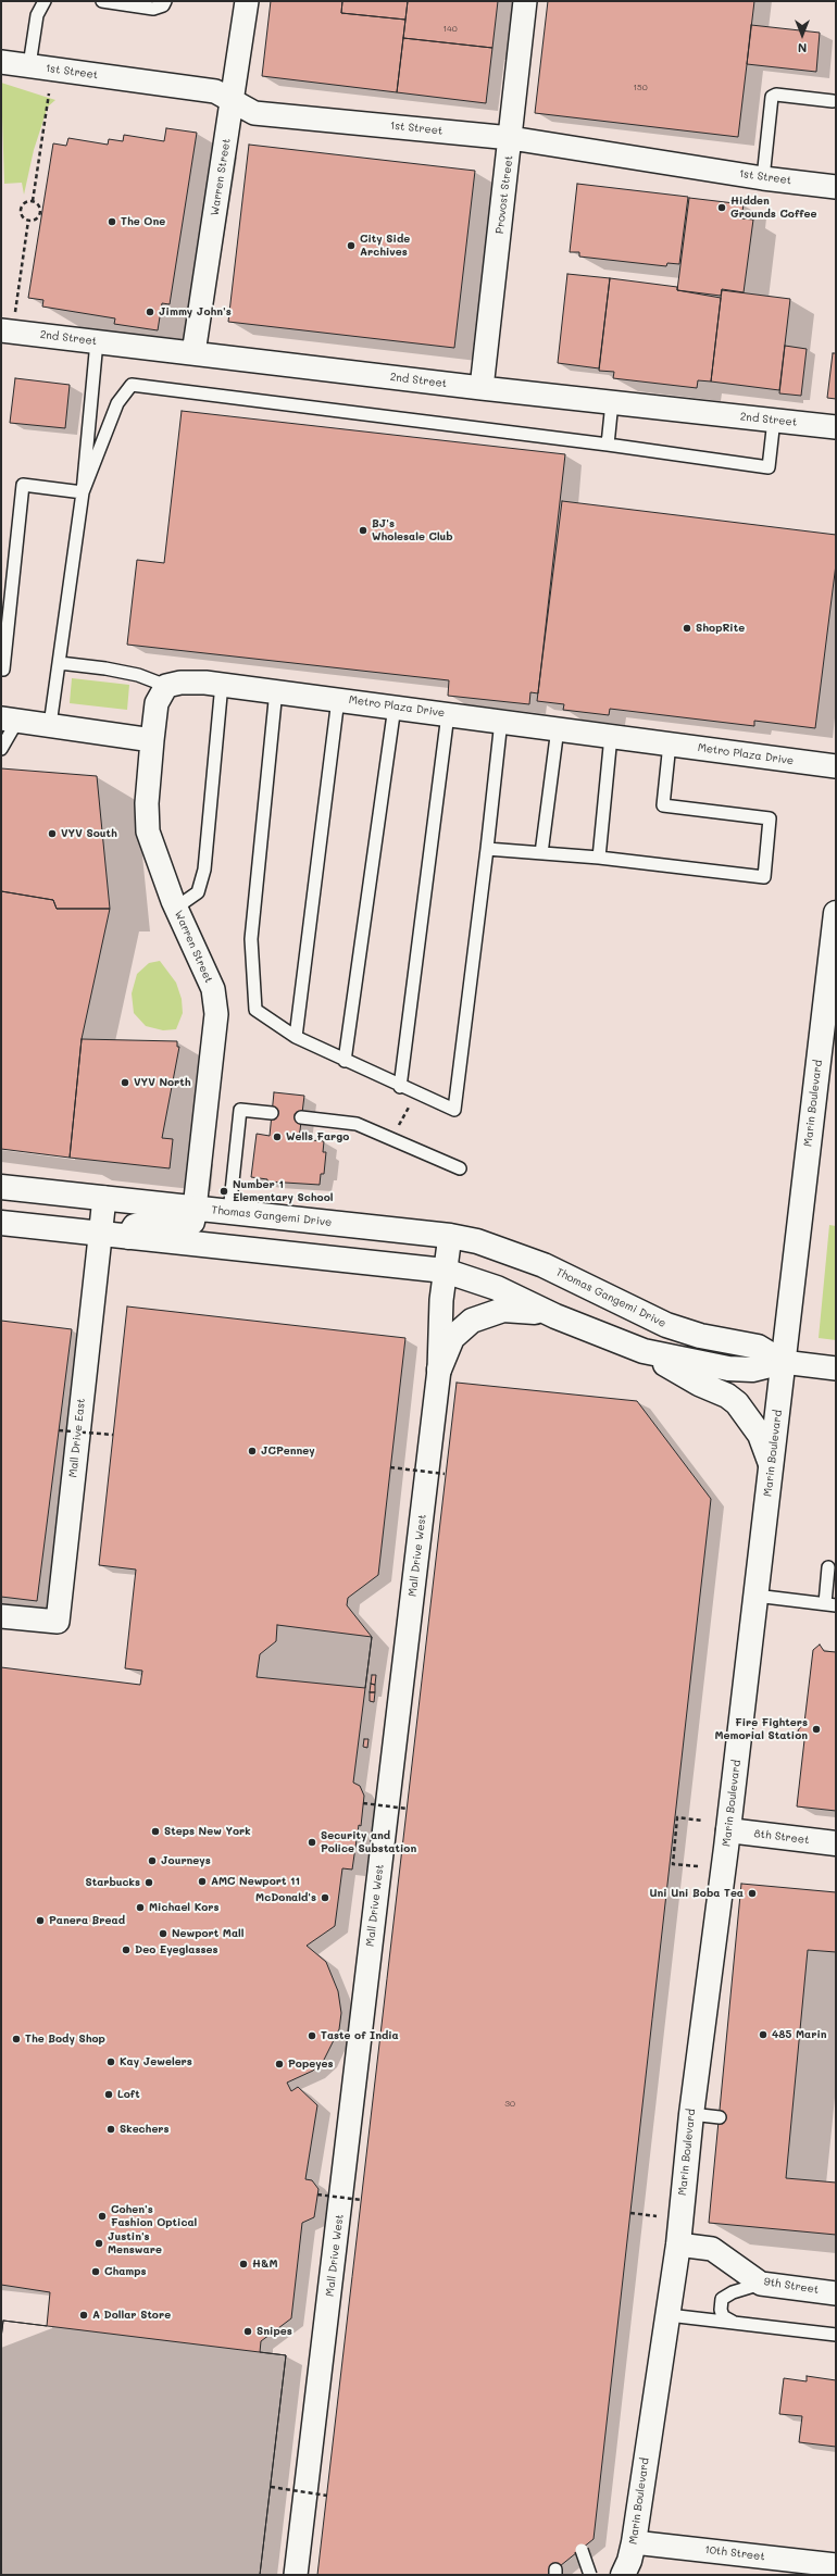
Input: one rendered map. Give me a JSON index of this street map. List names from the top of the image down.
{
  "streets": {
    "street": [
      "1st Street",
      "Warren Street",
      "Provost Street",
      "2nd Street",
      "Metro Plaza Drive",
      "Marin Boulevard",
      "Thomas Gangemi Drive",
      "Mall Drive East",
      "Mall Drive West",
      "8th Street",
      "9th Street",
      "10th Street"
    ]
  },
  "crossings": [
    ["1st Street", "Warren Street"],
    ["1st Street", "Provost Street"],
    ["Warren Street", "2nd Street"],
    ["Warren Street", "Thomas Gangemi Drive"],
    ["Provost Street", "2nd Street"],
    ["Marin Boulevard", "Thomas Gangemi Drive"],
    ["Marin Boulevard", "8th Street"],
    ["Marin Boulevard", "9th Street"],
    ["Marin Boulevard", "10th Street"],
    ["Thomas Gangemi Drive", "Mall Drive East"],
    ["Thomas Gangemi Drive", "Mall Drive West"]
  ],
  "places": [
    "Hidden Grounds Coffee",
    "The One",
    "City Side Archives",
    "Jimmy John's",
    "BJ's Wholesale Club",
    "ShopRite",
    "VYV South",
    "VYV North",
    "Wells Fargo",
    "Number 1 Elementary School",
    "JCPenney",
    "Fire Fighters Memorial Station",
    "Steps New York",
    "Security and Police Substation",
    "Journeys",
    "AMC Newport 11",
    "Starbucks",
    "Uni Uni Boba Tea",
    "McDonald's",
    "Michael Kors",
    "Panera Bread",
    "Newport Mall",
    "Deo Eyeglasses",
    "485 Marin",
    "Taste of India",
    "The Body Shop",
    "Kay Jewelers",
    "Popeyes",
    "Loft",
    "Skechers",
    "Cohen's Fashion Optical",
    "Justin's Mensware",
    "H&M",
    "Champs",
    "A Dollar Store",
    "Snipes"
  ],
  "house_numbers": ["140", "150", "30"],
  "north": "bottom"
}
